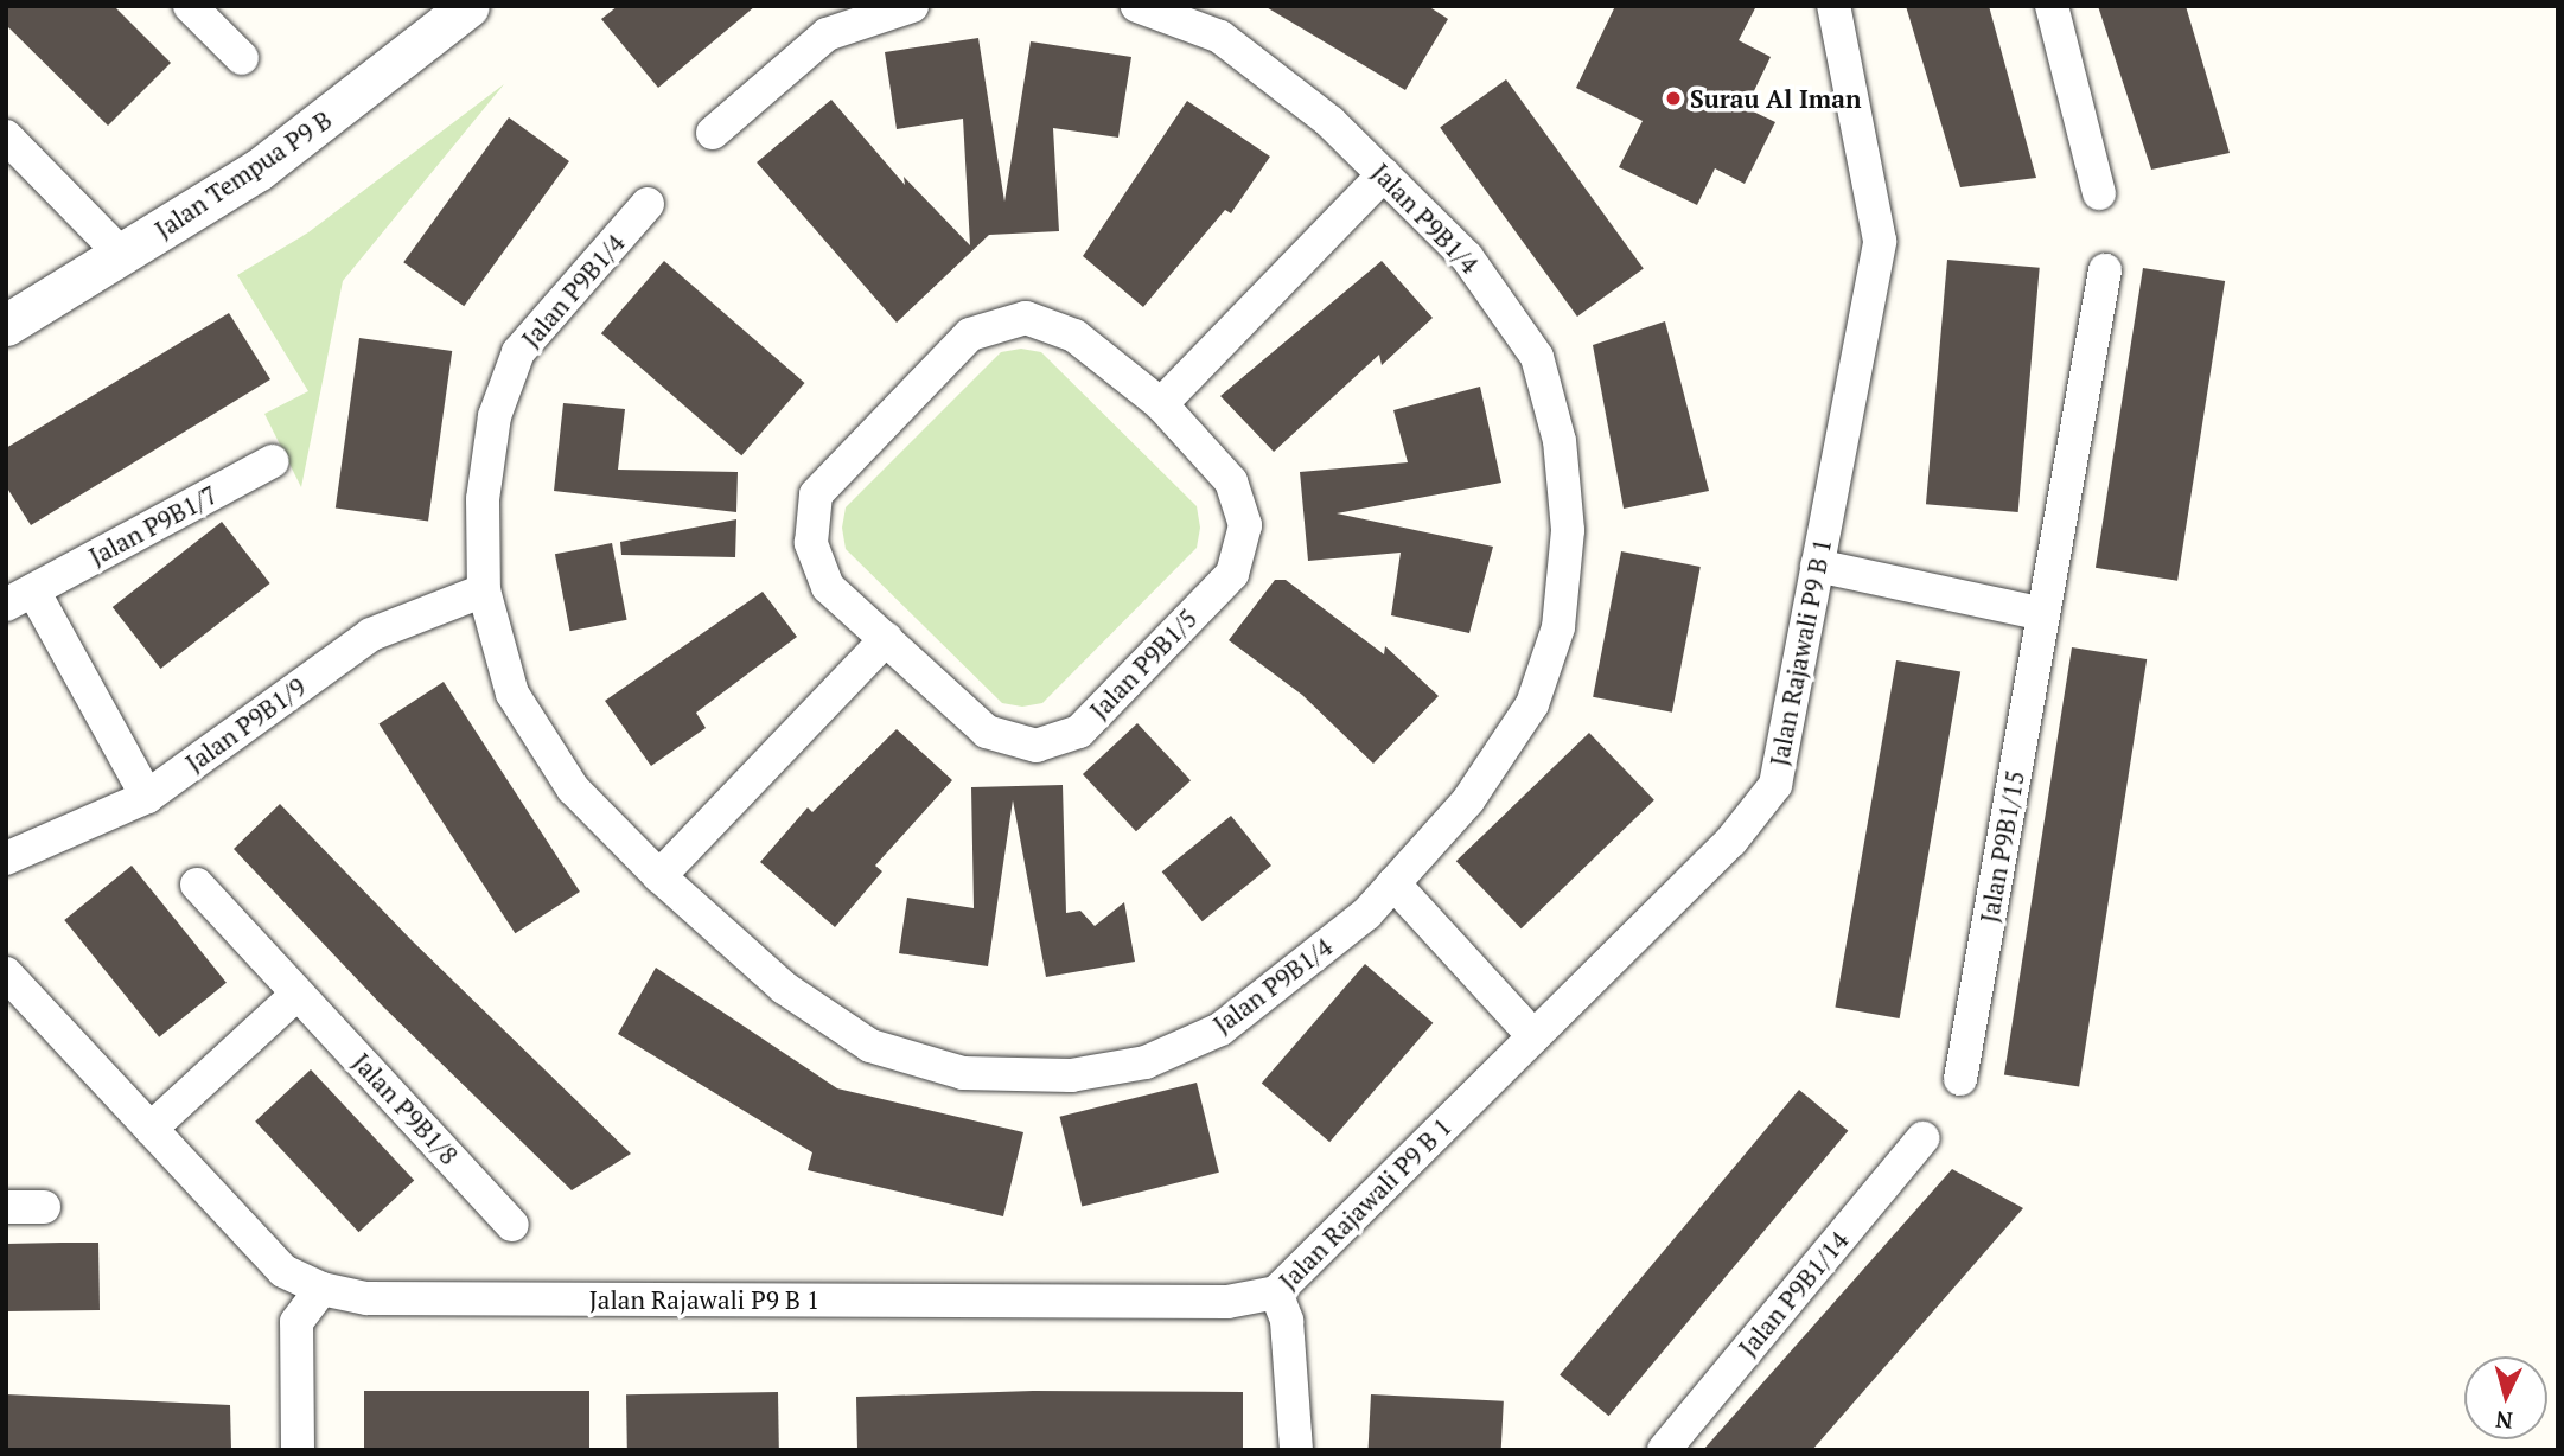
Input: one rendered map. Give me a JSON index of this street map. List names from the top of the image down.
{
  "streets": {
    "street": [
      "Jalan Tempua P9 B",
      "Jalan P9B1/4",
      "Jalan P9B1/7",
      "Jalan Rajawali P9 B 1",
      "Jalan P9B1/5",
      "Jalan P9B1/9",
      "Jalan P9B1/15",
      "Jalan P9B1/8",
      "Jalan P9B1/14"
    ]
  },
  "crossings": [
    ["Jalan P9B1/4", "Jalan P9B1/9"],
    ["Jalan P9B1/7", "Jalan P9B1/9"]
  ],
  "places": ["Surau Al Iman"],
  "north": "bottom"
}
